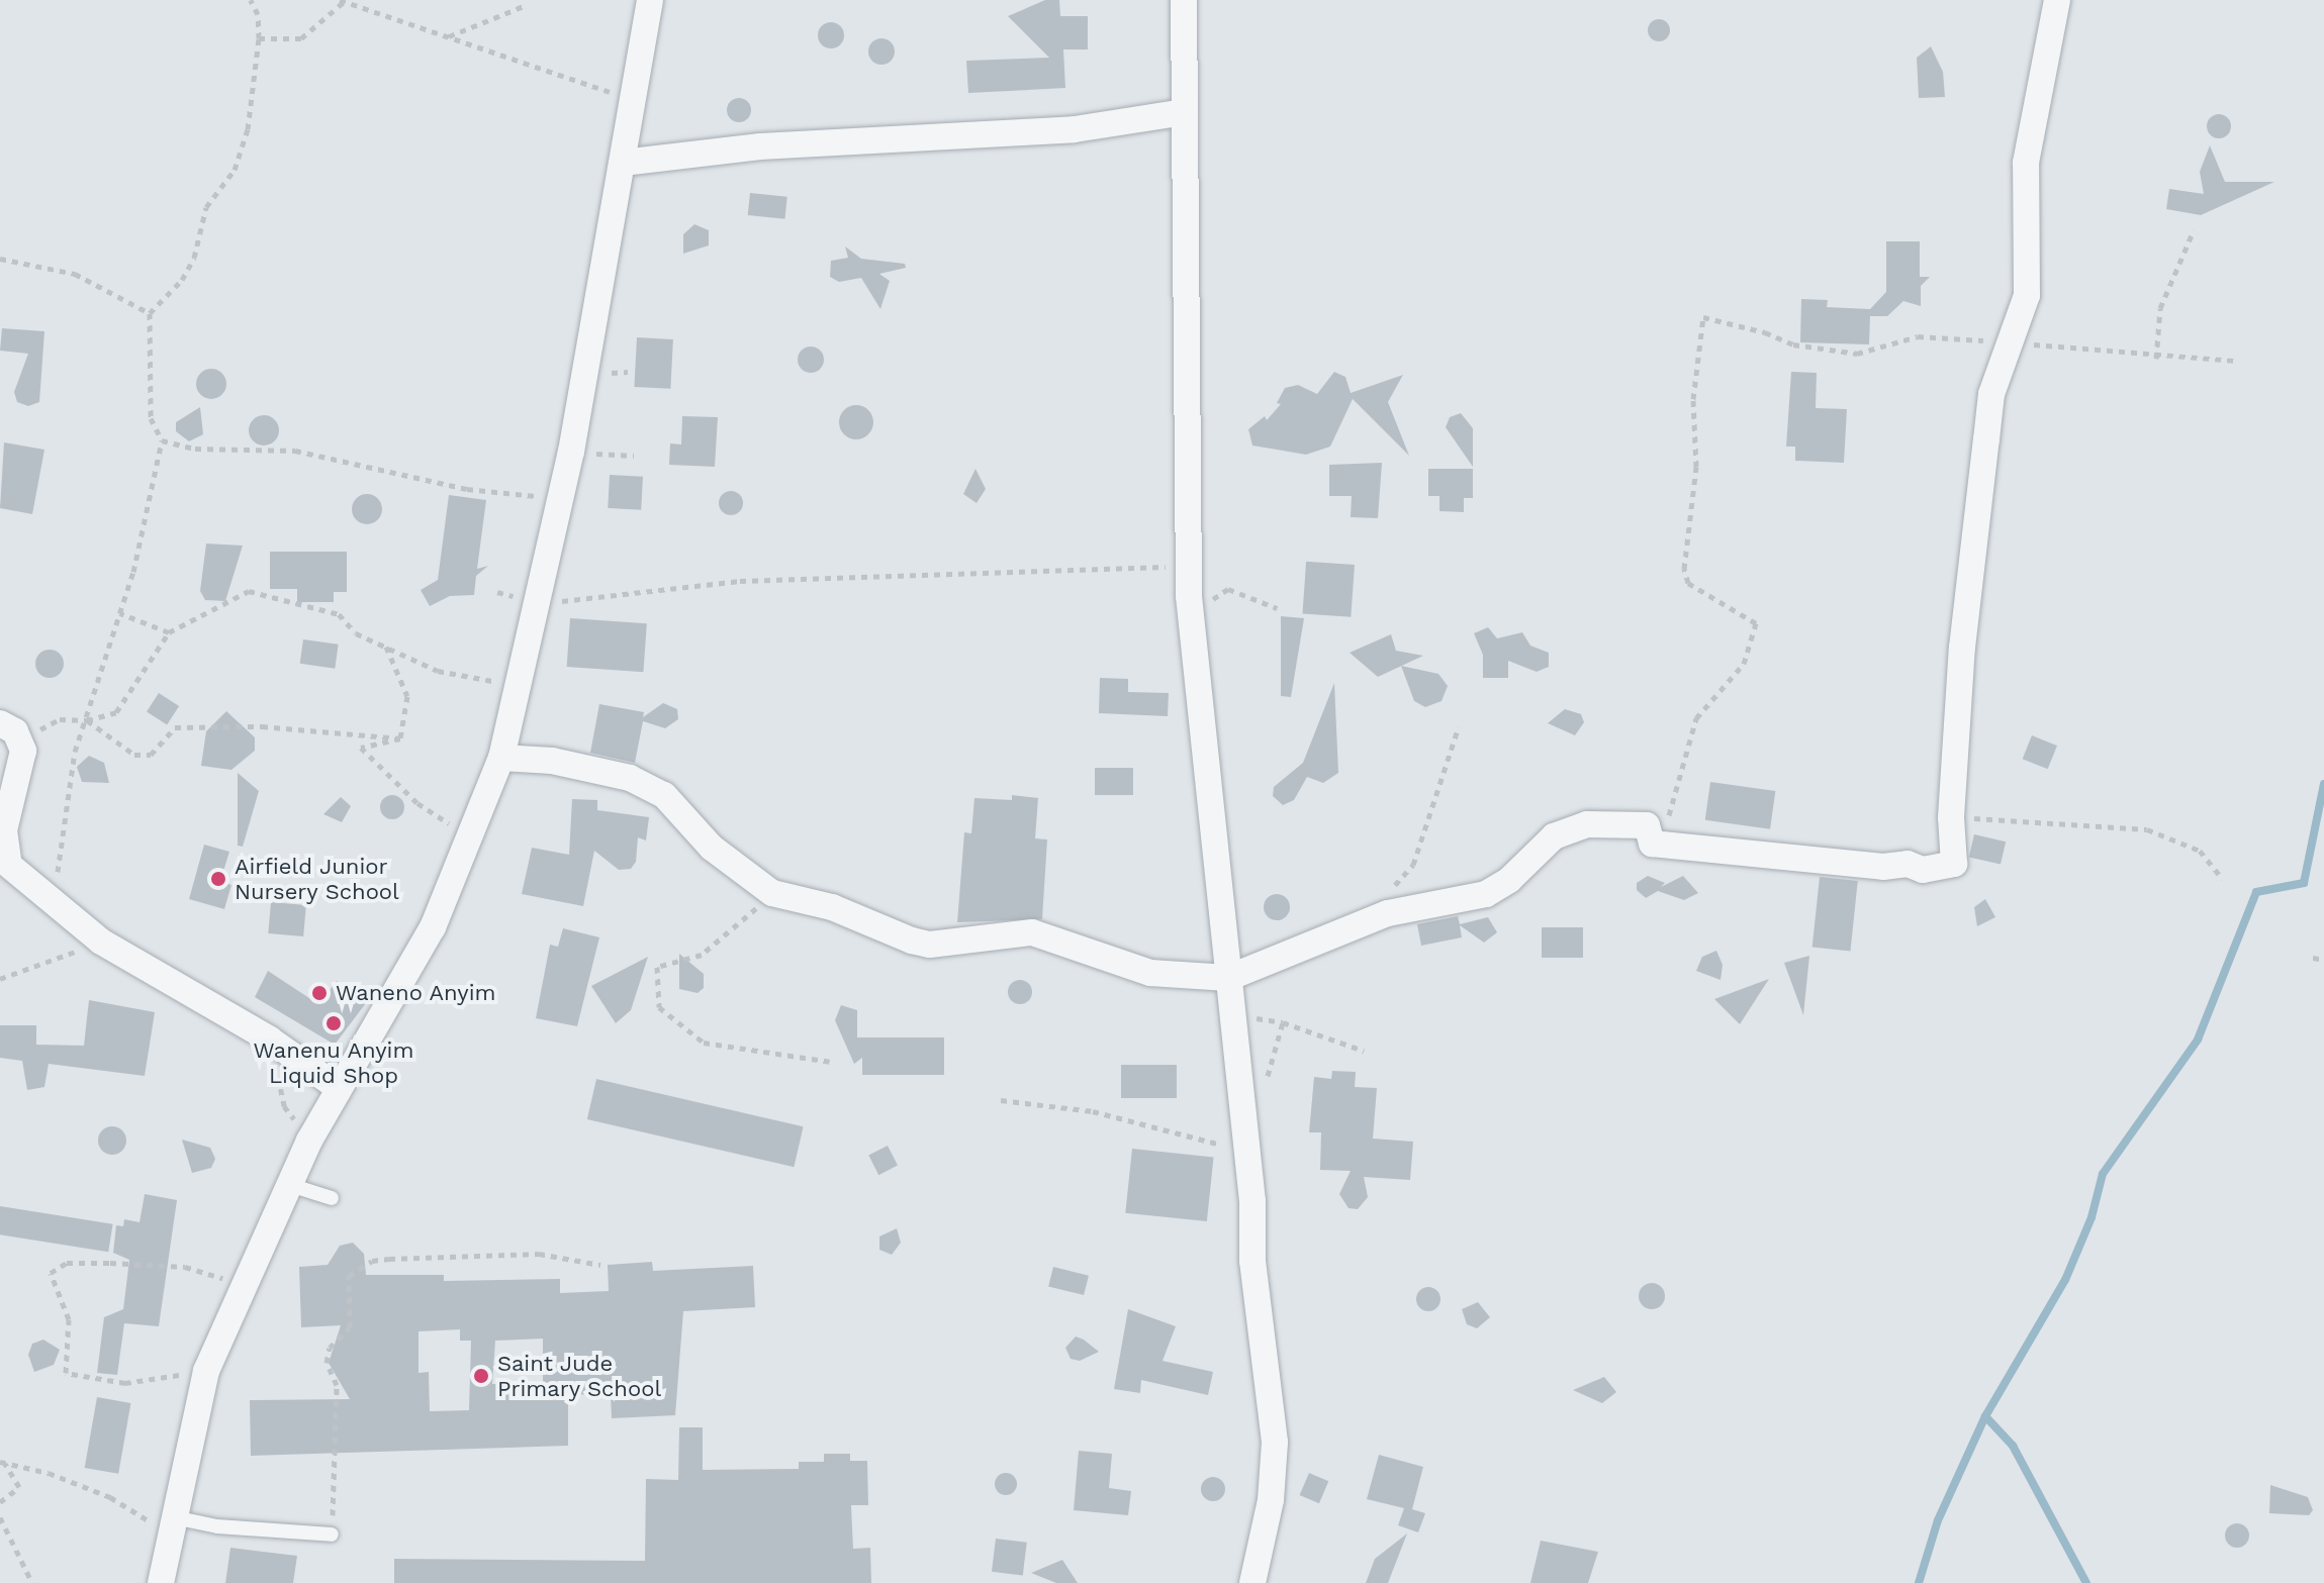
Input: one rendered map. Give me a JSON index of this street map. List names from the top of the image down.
{
  "places": [
    "Airfield Junior Nursery School",
    "Waneno Anyim",
    "Wanenu Anyim Liquid Shop",
    "Saint Jude Primary School"
  ]
}
